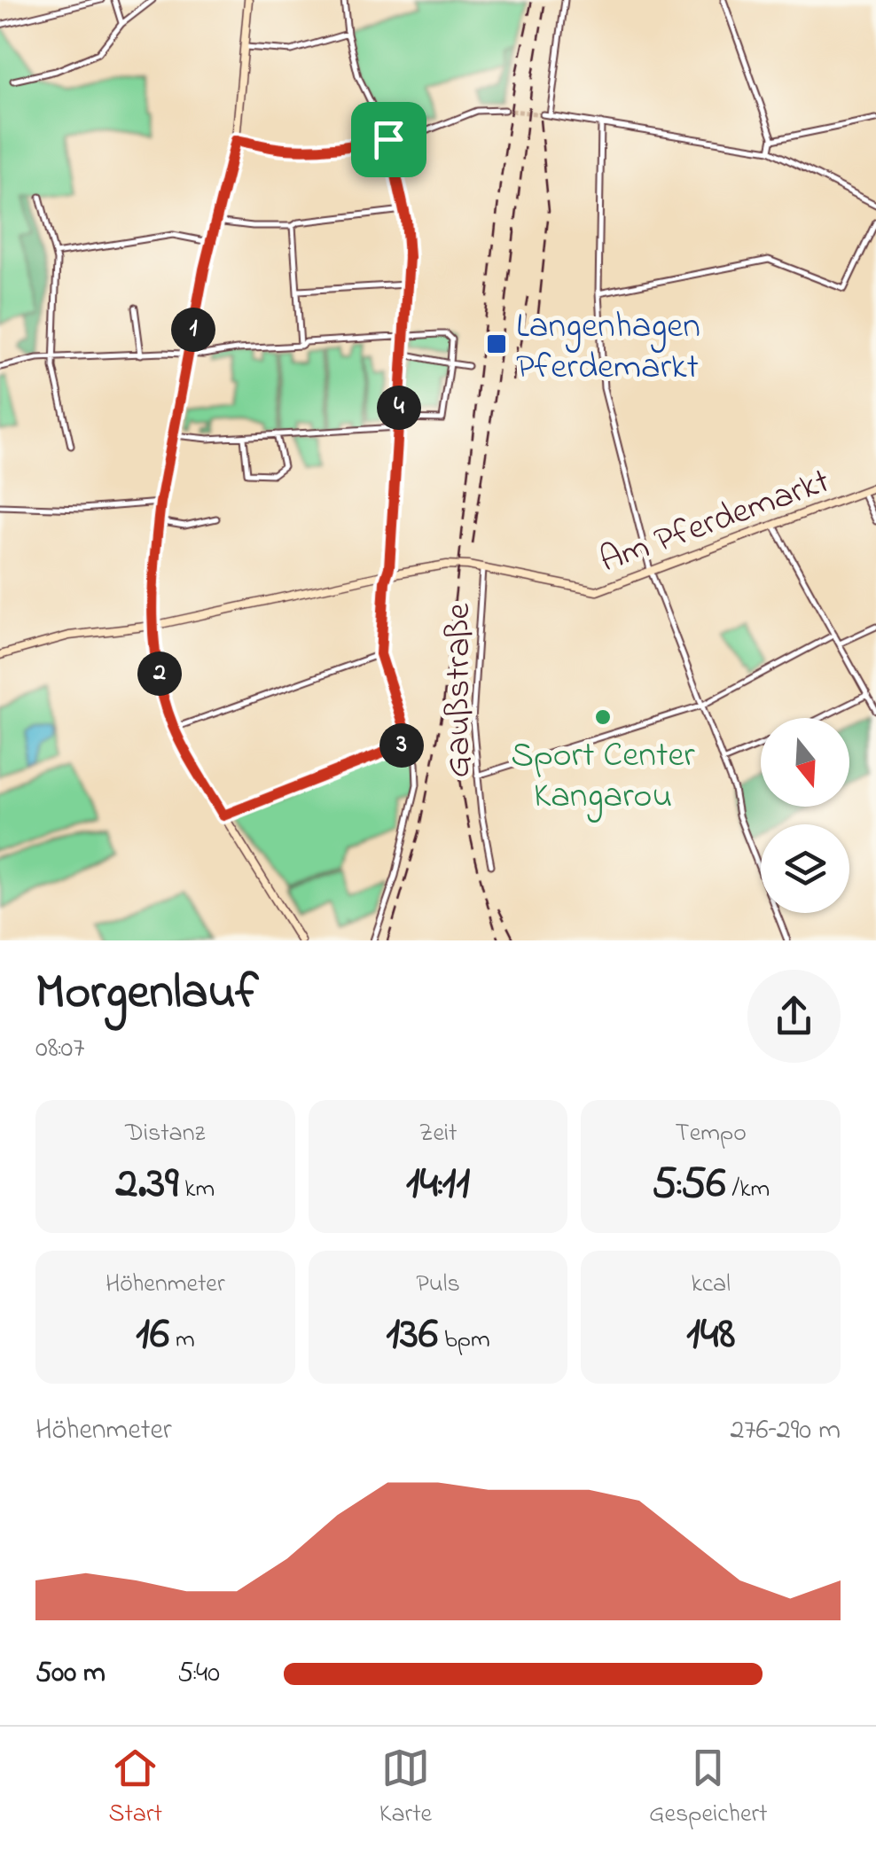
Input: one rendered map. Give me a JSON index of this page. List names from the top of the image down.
{
  "streets": {
    "street": ["Am Pferdemarkt", "Gaußstraße"]
  },
  "crossings": [
    ["Am Pferdemarkt", "Gaußstraße"]
  ],
  "places": {
    "transit": ["Langenhagen Pferdemarkt"],
    "other": ["Sport Center Kangarou"]
  },
  "north": "bottom",
  "page": {
    "pins": [
      "1",
      "4",
      "2",
      "3"
    ],
    "heading": ["Morgenlauf", "08:07"],
    "stats": [
      ["Distanz", "2.39 km"],
      ["Zeit", "14:11"],
      ["Tempo", "5:56 /km"],
      ["Höhenmeter", "16 m"],
      ["Puls", "136 bpm"],
      ["kcal", "148"]
    ],
    "chart": ["Höhenmeter", "276–290 m"],
    "list": [
      {
        "name": "500 m",
        "note": "5:40"
      }
    ],
    "tabs": ["Start", "Karte", "Gespeichert"]
  }
}
